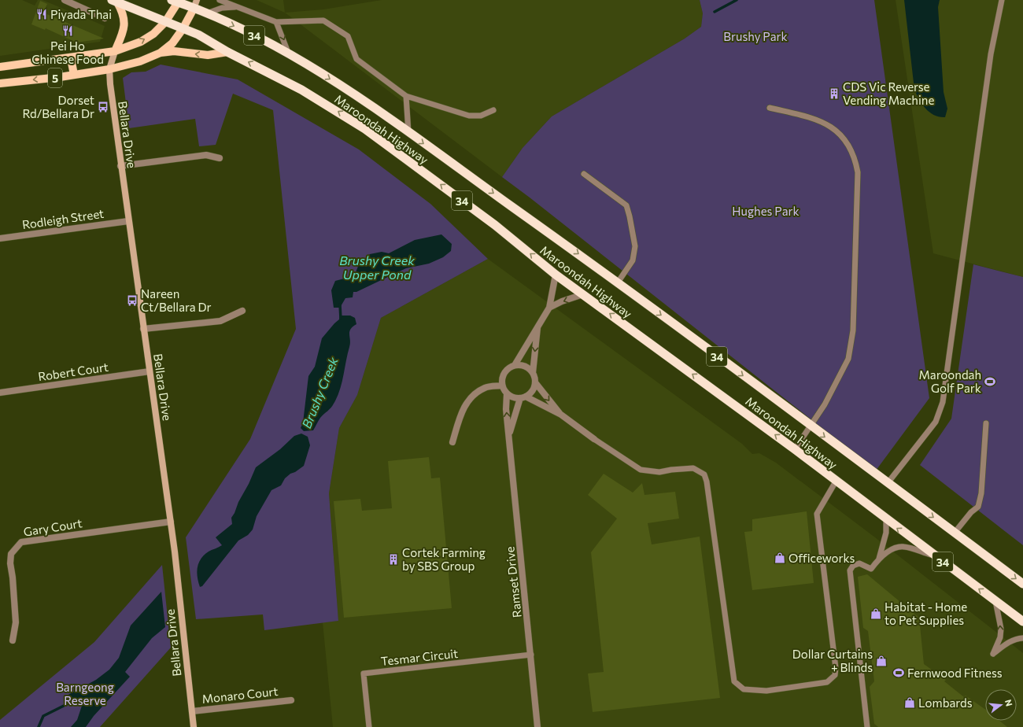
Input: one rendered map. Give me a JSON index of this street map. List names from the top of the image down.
{
  "streets": {
    "highway": ["34", "Maroondah Highway"],
    "main road": ["5", "Bellara Drive"],
    "street": [
      "Rodleigh Street",
      "Robert Court",
      "Gary Court",
      "Ramset Drive",
      "Monaro Court"
    ],
    "lane": ["Tesmar Circuit"]
  },
  "crossings": [
    ["5", "Maroondah Highway"],
    ["5", "Bellara Drive"],
    ["Bellara Drive", "Rodleigh Street"],
    ["Bellara Drive", "Robert Court"],
    ["Bellara Drive", "Gary Court"],
    ["Bellara Drive", "Monaro Court"],
    ["Ramset Drive", "Tesmar Circuit"]
  ],
  "water": ["Brushy Creek Upper Pond", "Brushy Creek"],
  "parks": ["Brushy Park", "Hughes Park", "Barngeong Reserve"],
  "places": {
    "restaurant": ["Piyada Thai", "Pei Ho Chinese Food"],
    "building": ["CDS Vic Reverse Vending Machine", "Cortek Farming by SBS Group"],
    "bus stop": ["Dorset Rd/Bellara Dr", "Nareen Ct/Bellara Dr"],
    "sports": ["Maroondah Golf Park", "Fernwood Fitness"],
    "shop": [
      "Officeworks",
      "Habitat - Home to Pet Supplies",
      "Dollar Curtains + Blinds",
      "Lombards"
    ]
  },
  "north": "right"
}
